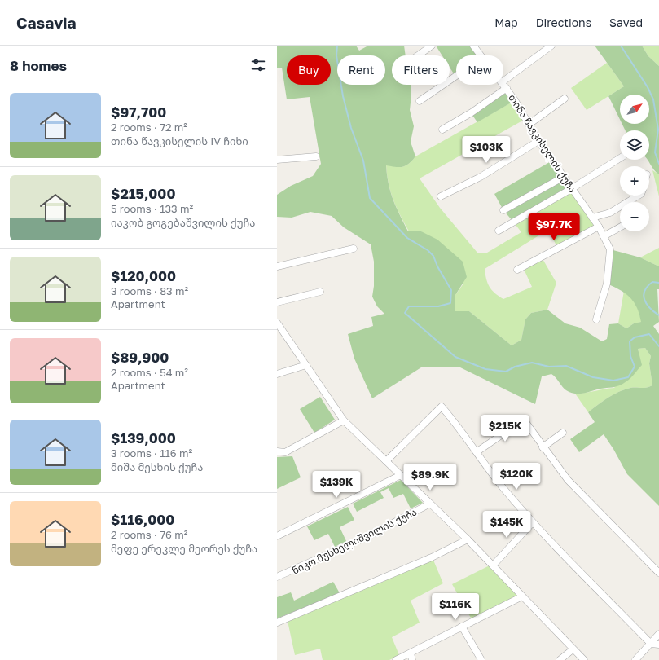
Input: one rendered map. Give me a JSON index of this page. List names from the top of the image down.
{
  "streets": {
    "street": ["თინა წავკისელის ქუჩა", "ნიკო მუსხელიშვილის ქუჩა"]
  },
  "north": "top right",
  "page": {
    "header": "Casavia",
    "nav": ["Map", "Directions", "Saved"],
    "heading": "8 homes",
    "chip": [
      "Buy",
      "Rent",
      "Filters",
      "New"
    ],
    "list": [
      {
        "name": "$97,700",
        "note": "2 rooms · 72 m² · თინა წავკისელის IV ჩიხი"
      },
      {
        "name": "$215,000",
        "note": "5 rooms · 133 m² · იაკობ გოგებაშვილის ქუჩა"
      },
      {
        "name": "$120,000",
        "note": "3 rooms · 83 m² · Apartment"
      },
      {
        "name": "$89,900",
        "note": "2 rooms · 54 m² · Apartment"
      },
      {
        "name": "$139,000",
        "note": "3 rooms · 116 m² · მიშა მესხის ქუჩა"
      },
      {
        "name": "$116,000",
        "note": "2 rooms · 76 m² · მეფე ერეკლე მეორეს ქუჩა"
      }
    ],
    "map_buttons": ["+", "−"],
    "price": [
      "$103K",
      "$97.7K",
      "$215K",
      "$120K",
      "$89.9K",
      "$139K",
      "$145K",
      "$116K"
    ]
  }
}
